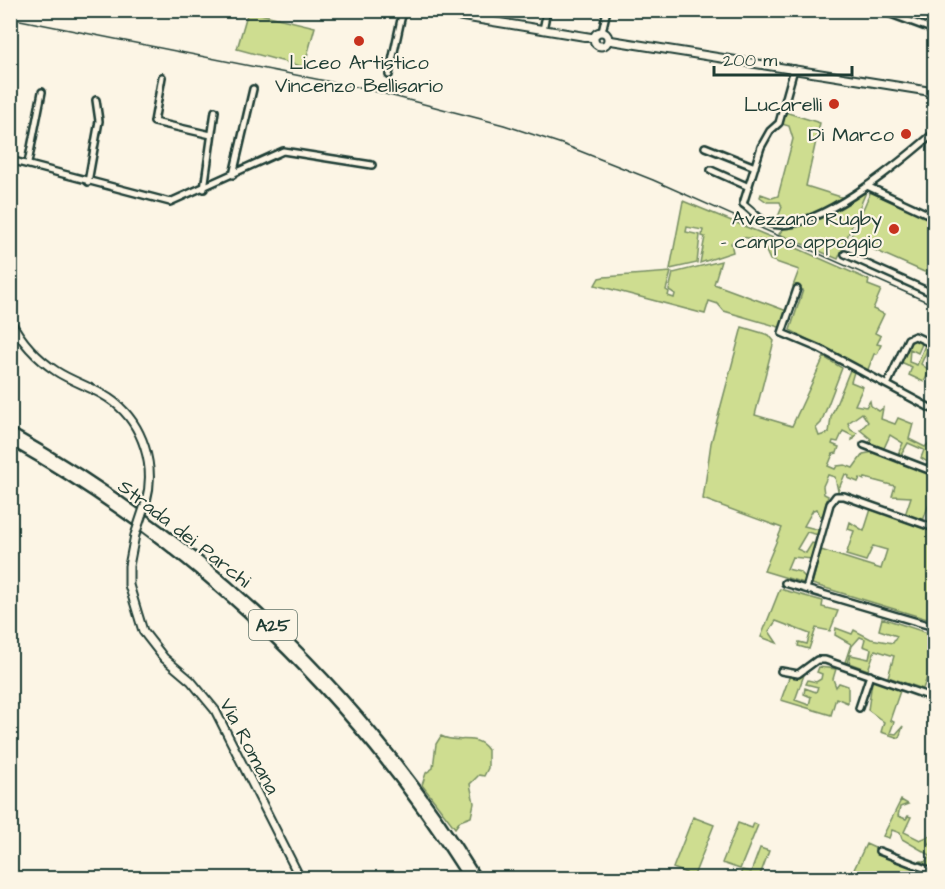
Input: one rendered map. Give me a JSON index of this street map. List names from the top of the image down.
{
  "streets": {
    "highway": ["Strada dei Parchi", "A25"],
    "main road": ["Via Romana"]
  },
  "places": [
    "Liceo Artistico Vincenzo Bellisario",
    "Lucarelli",
    "Di Marco",
    "Avezzano Rugby - campo appoggio"
  ],
  "scale_bar": "200 m"
}
